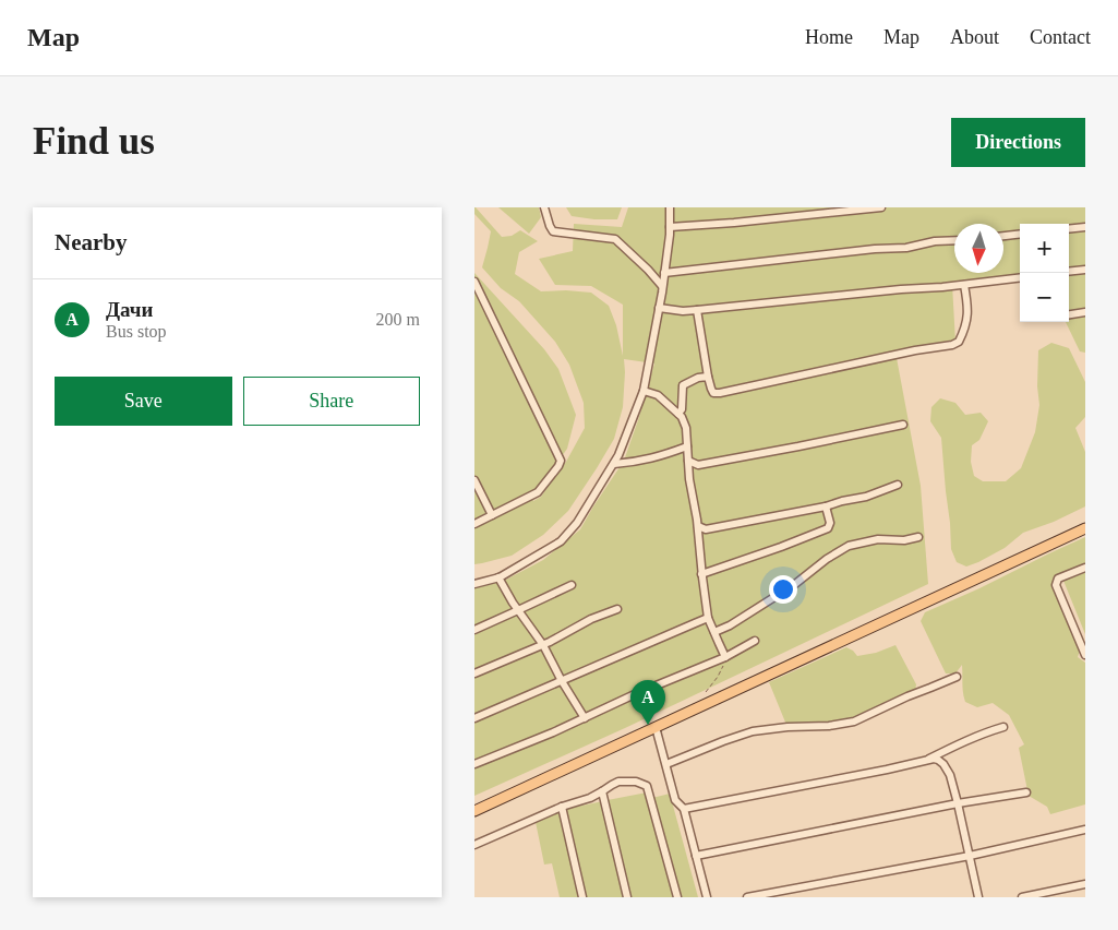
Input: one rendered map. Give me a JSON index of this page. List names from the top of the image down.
{
  "north": "bottom",
  "page": {
    "header": "Map",
    "nav": [
      "Home",
      "Map",
      "About",
      "Contact"
    ],
    "buttons": [
      "Directions",
      ["Save", "Share"]
    ],
    "title": "Find us",
    "heading": "Nearby",
    "map_buttons": ["+", "−"],
    "list": [
      {
        "mark": "A",
        "name": "Дачи",
        "note": "Bus stop",
        "value": "200 m"
      }
    ],
    "pins": "A"
  }
}
